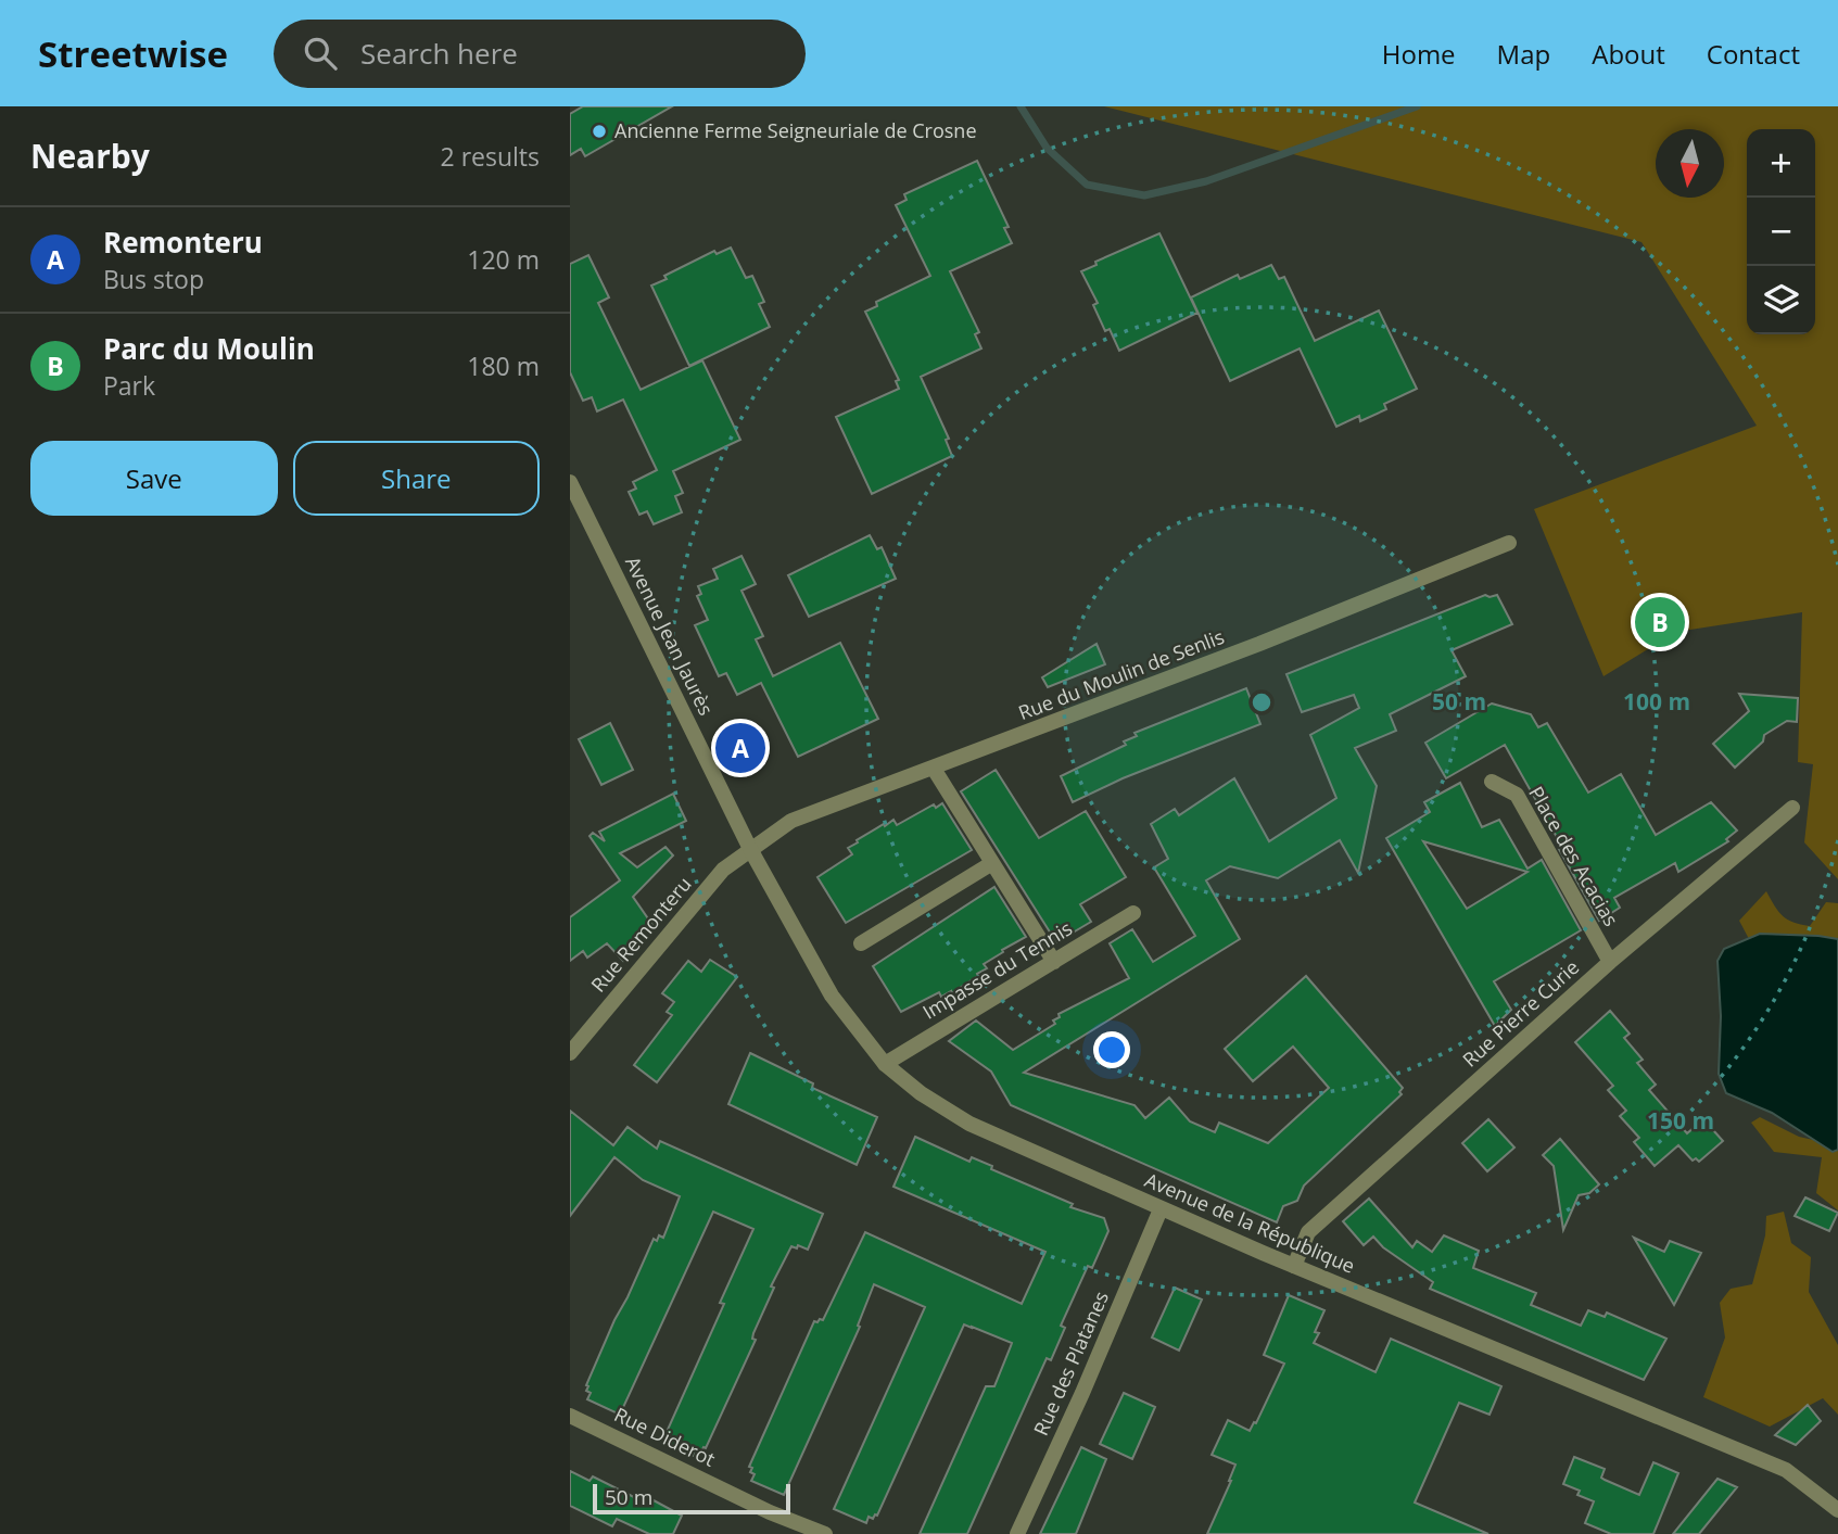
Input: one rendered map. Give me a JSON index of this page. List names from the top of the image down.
{
  "streets": {
    "street": [
      "Avenue Jean Jaurès",
      "Rue du Moulin de Senlis",
      "Place des Acacias",
      "Rue Remonteru",
      "Impasse du Tennis",
      "Rue Pierre Curie",
      "Avenue de la République",
      "Rue des Platanes",
      "Rue Diderot"
    ]
  },
  "crossings": [
    ["Avenue Jean Jaurès", "Rue du Moulin de Senlis"],
    ["Avenue Jean Jaurès", "Rue Remonteru"],
    ["Avenue Jean Jaurès", "Avenue de la République"],
    ["Rue du Moulin de Senlis", "Rue Remonteru"],
    ["Rue du Moulin de Senlis", "Avenue de la République"],
    ["Place des Acacias", "Rue Pierre Curie"],
    ["Rue Remonteru", "Avenue de la République"],
    ["Impasse du Tennis", "Avenue de la République"],
    ["Rue Pierre Curie", "Avenue de la République"],
    ["Avenue de la République", "Rue des Platanes"]
  ],
  "places": ["Ancienne Ferme Seigneuriale de Crosne"],
  "scale_bar": "50 m",
  "north": "bottom",
  "page": {
    "header": "Streetwise",
    "search": "Search here",
    "nav": [
      "Home",
      "Map",
      "About",
      "Contact"
    ],
    "heading": ["Nearby", "2 results"],
    "map_buttons": ["+", "−"],
    "list": [
      {
        "mark": "A",
        "name": "Remonteru",
        "note": "Bus stop",
        "value": "120 m"
      },
      {
        "mark": "B",
        "name": "Parc du Moulin",
        "note": "Park",
        "value": "180 m"
      }
    ],
    "buttons": ["Save", "Share"],
    "pins": ["B", "A"],
    "scale": "50 m"
  },
  "rings": ["50 m", "100 m", "150 m"]
}
